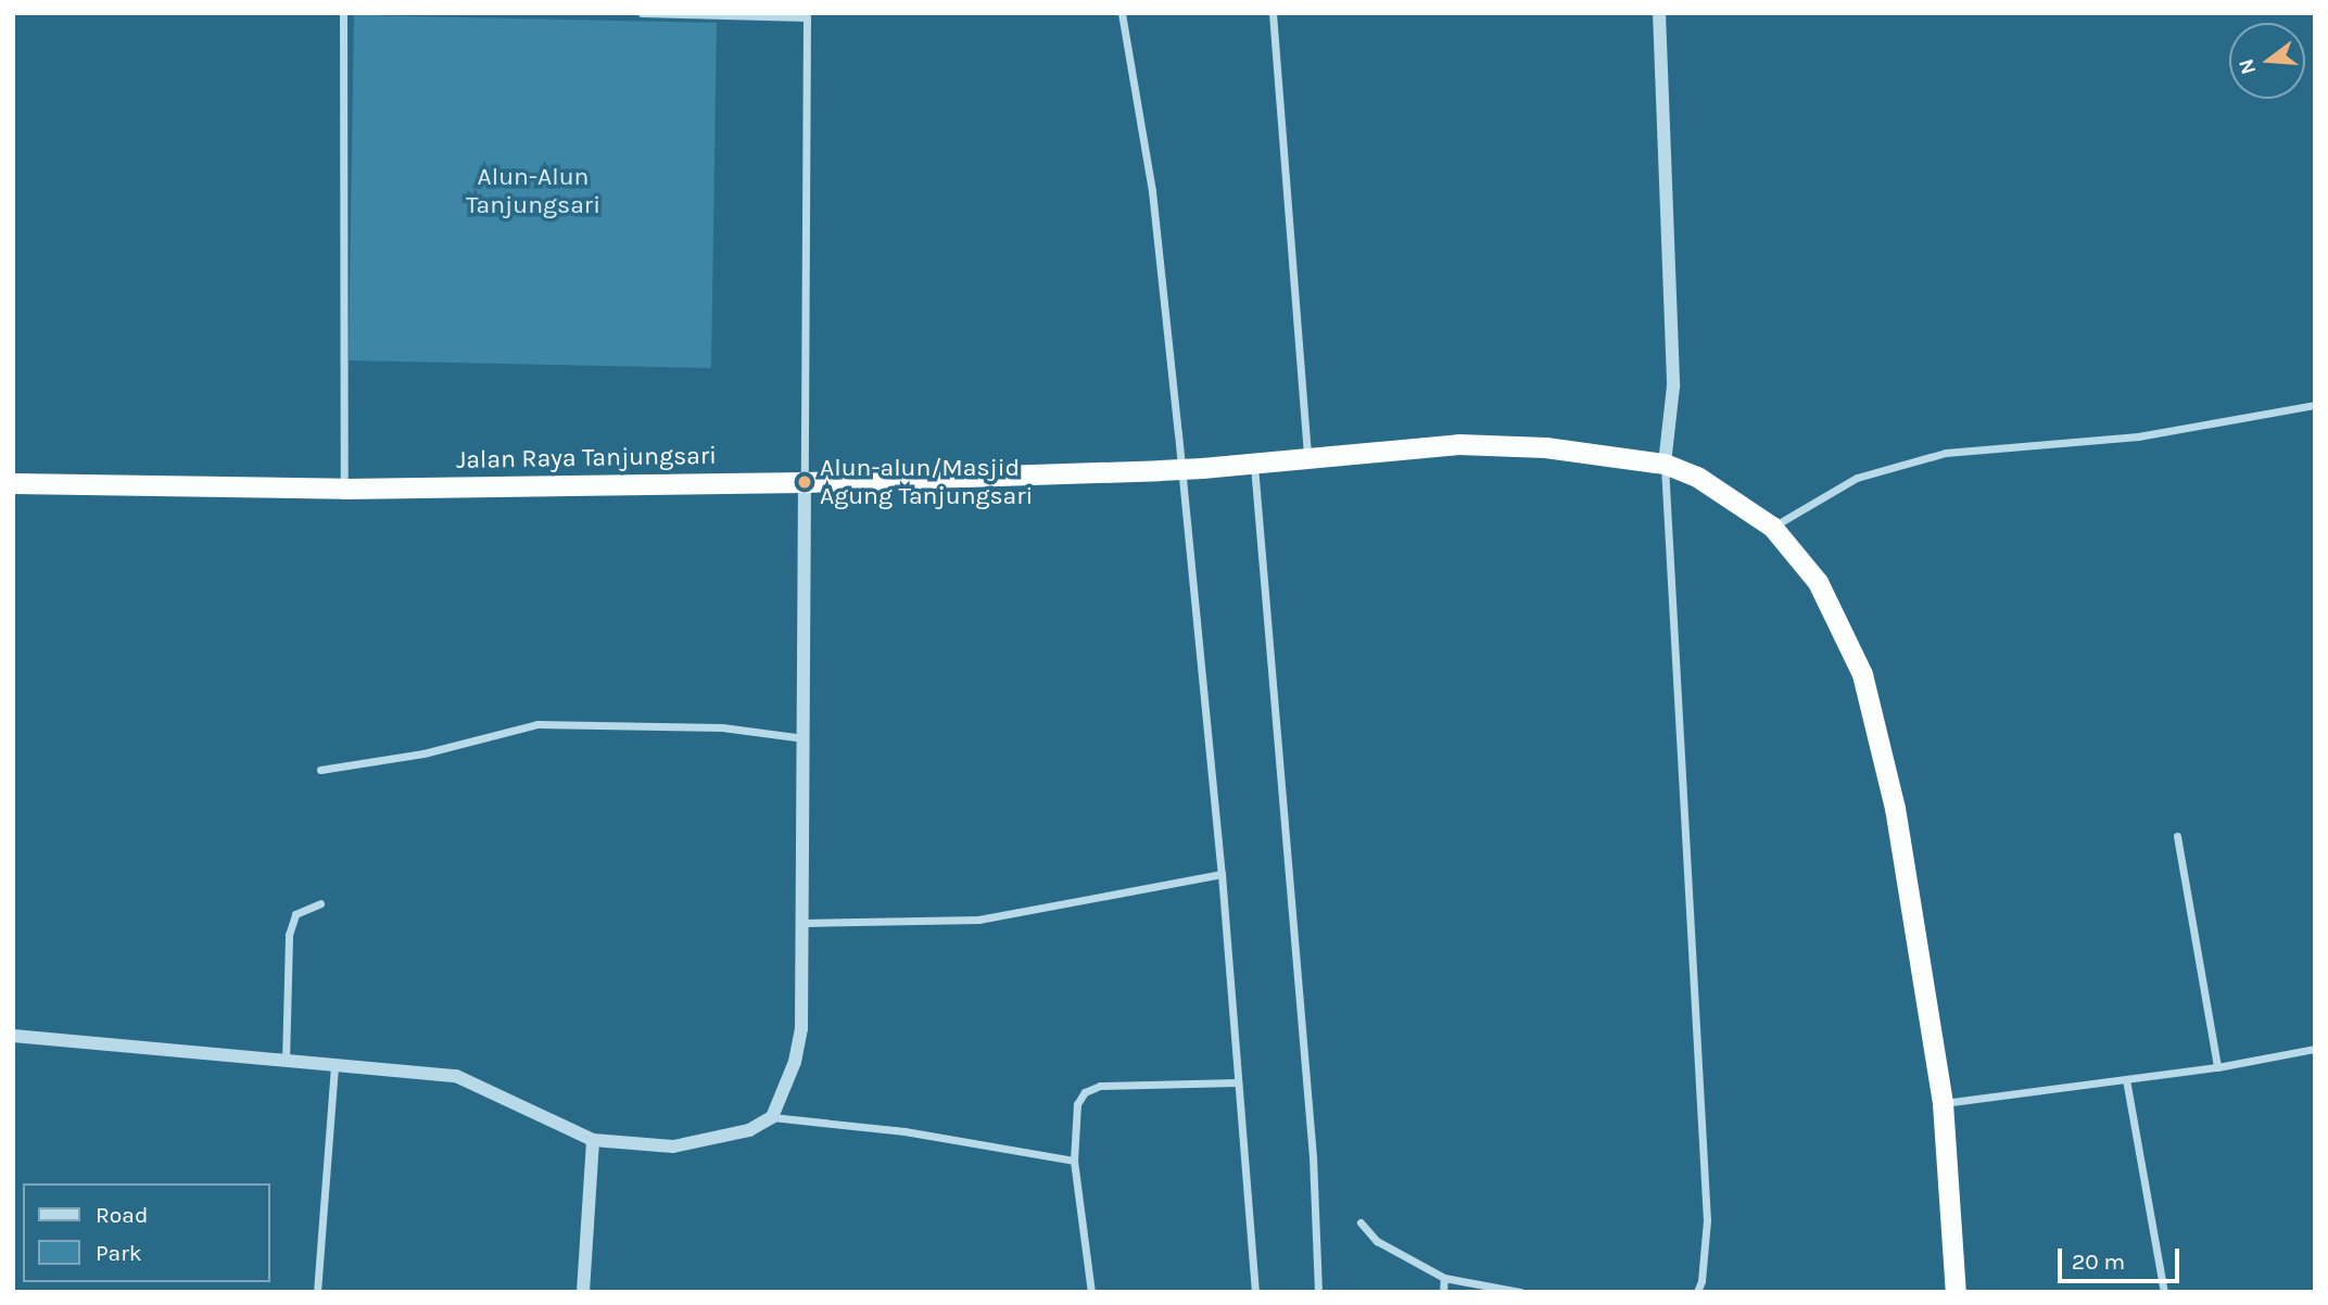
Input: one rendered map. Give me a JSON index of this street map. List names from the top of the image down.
{
  "streets": {
    "highway": ["Jalan Raya Tanjungsari"]
  },
  "parks": ["Alun-Alun Tanjungsari"],
  "places": ["Alun-alun/Masjid Agung Tanjungsari"],
  "legend": ["Road", "Park"],
  "scale_bar": "20 m",
  "north": "left"
}
